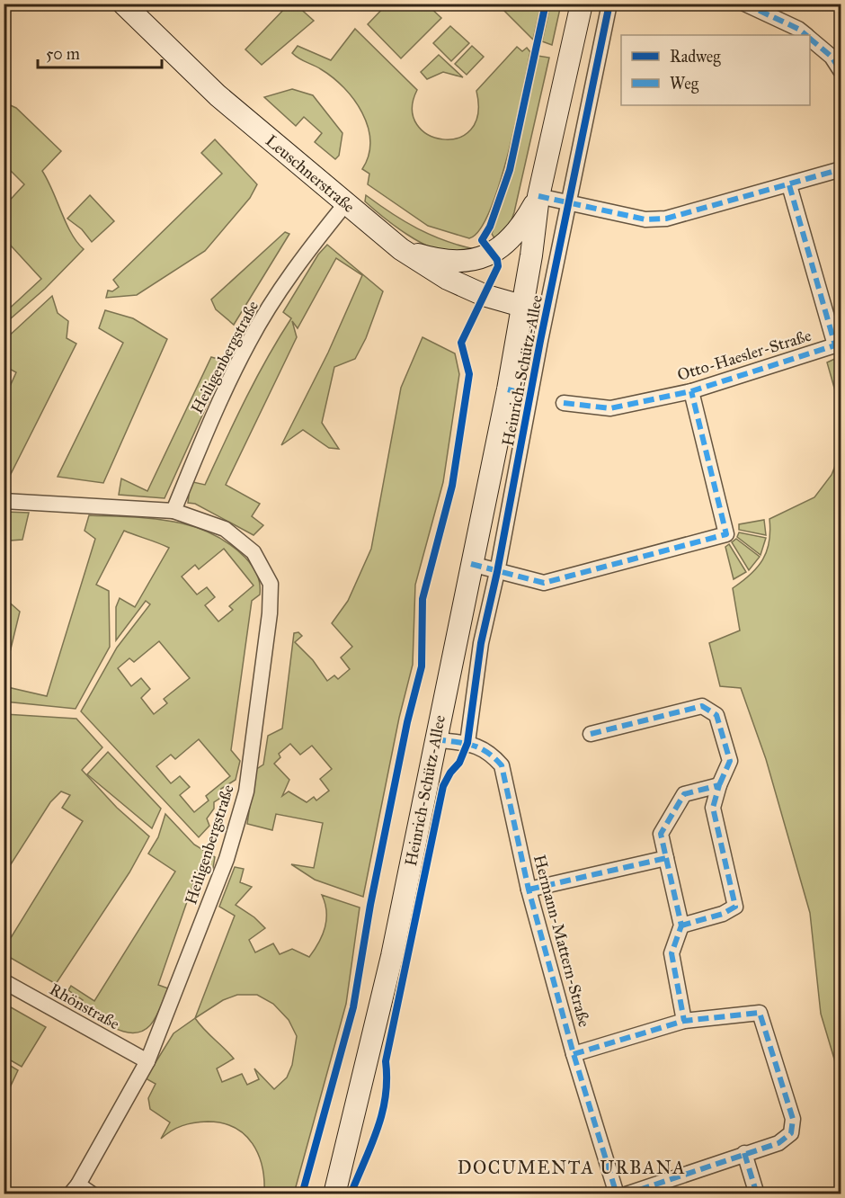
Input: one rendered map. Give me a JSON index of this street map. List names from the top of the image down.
{
  "streets": {
    "main road": ["Leuschnerstraße", "Heinrich-Schütz-Allee"],
    "street": [
      "Otto-Haesler-Straße",
      "Heiligenbergstraße",
      "Hermann-Mattern-Straße",
      "Rhönstraße"
    ]
  },
  "crossings": [
    ["Leuschnerstraße", "Heiligenbergstraße"],
    ["Leuschnerstraße", "Heinrich-Schütz-Allee"],
    ["Heiligenbergstraße", "Rhönstraße"],
    ["Heinrich-Schütz-Allee", "Hermann-Mattern-Straße"]
  ],
  "districts": ["DOCUMENTA URBANA"],
  "legend": ["Radweg", "Weg"],
  "scale_bar": "50 m"
}
